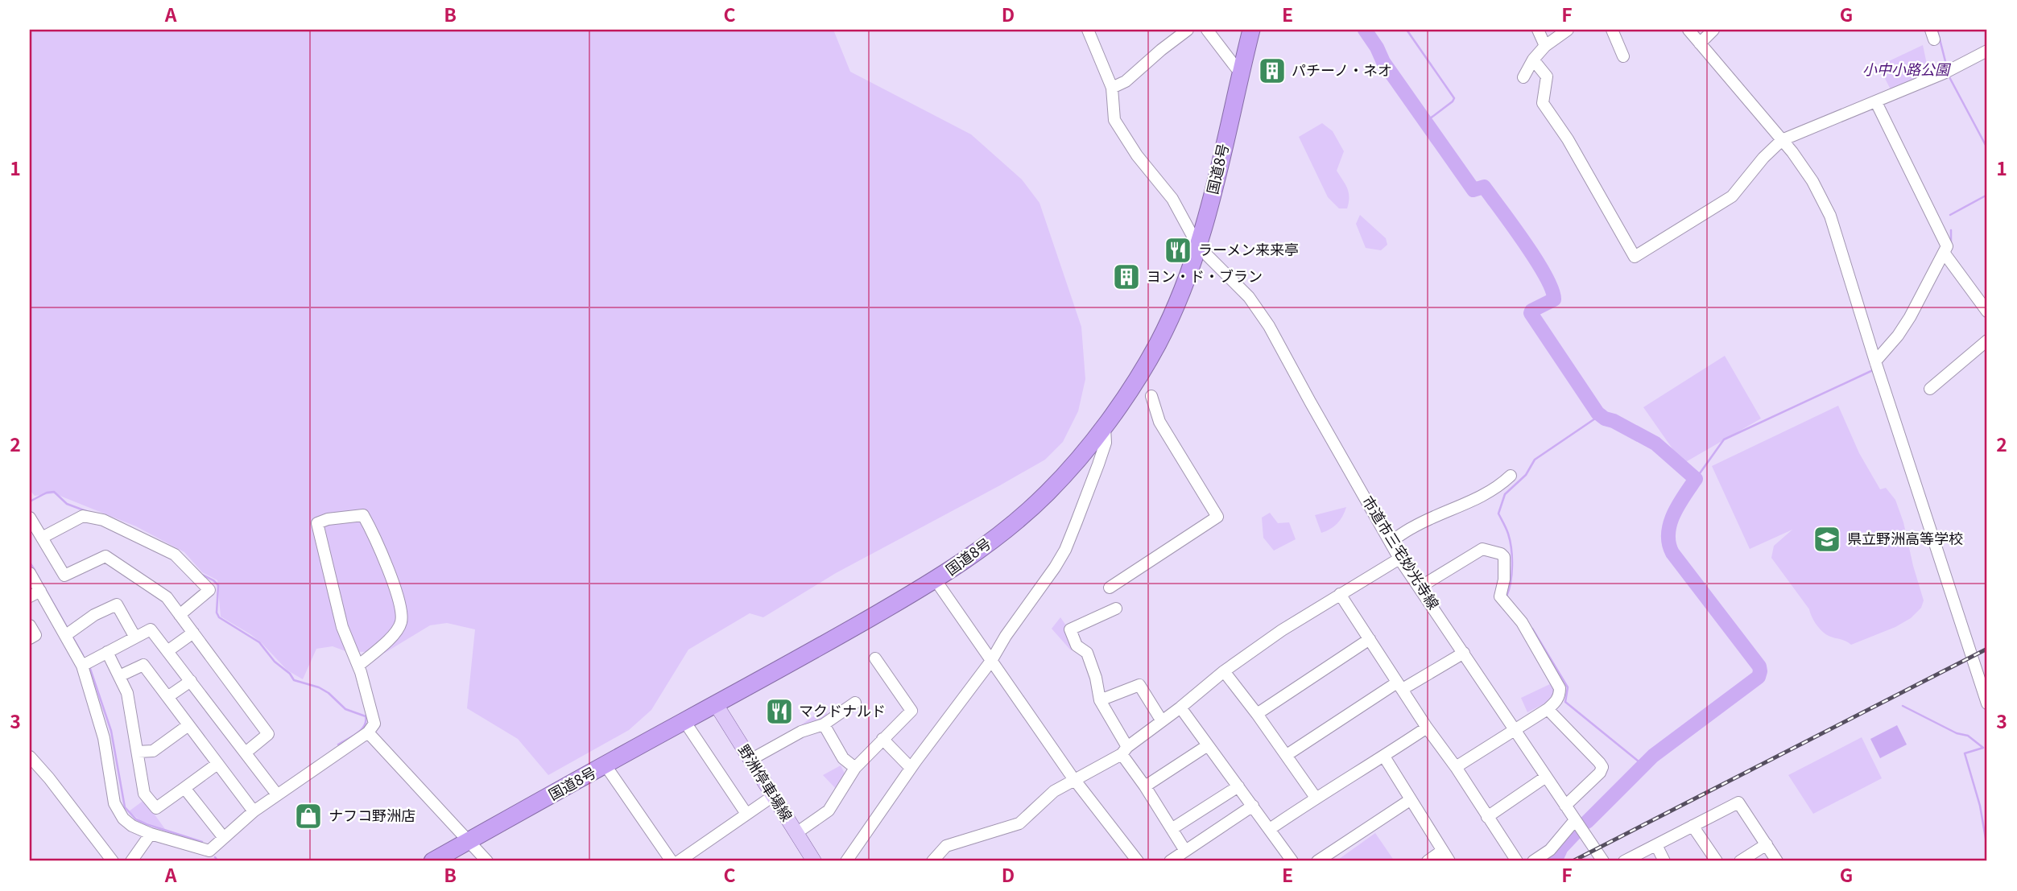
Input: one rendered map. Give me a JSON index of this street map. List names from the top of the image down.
{
  "streets": {
    "highway": ["国道8号"],
    "main road": ["野洲停車場線"],
    "street": ["市道市三宅妙光寺線"]
  },
  "crossings": [
    ["国道8号", "市道市三宅妙光寺線"],
    ["国道8号", "野洲停車場線"]
  ],
  "parks": ["小中小路公園"],
  "places": {
    "building": ["パチーノ・ネオ", "ヨン・ド・ブラン"],
    "restaurant": ["ラーメン来来亭", "マクドナルド"],
    "school or university": ["県立野洲高等学校"],
    "shop": ["ナフコ野洲店"]
  },
  "grid": {
    "columns": [
      "A",
      "B",
      "C",
      "D",
      "E",
      "F",
      "G"
    ],
    "rows": ["1", "2", "3"]
  }
}
